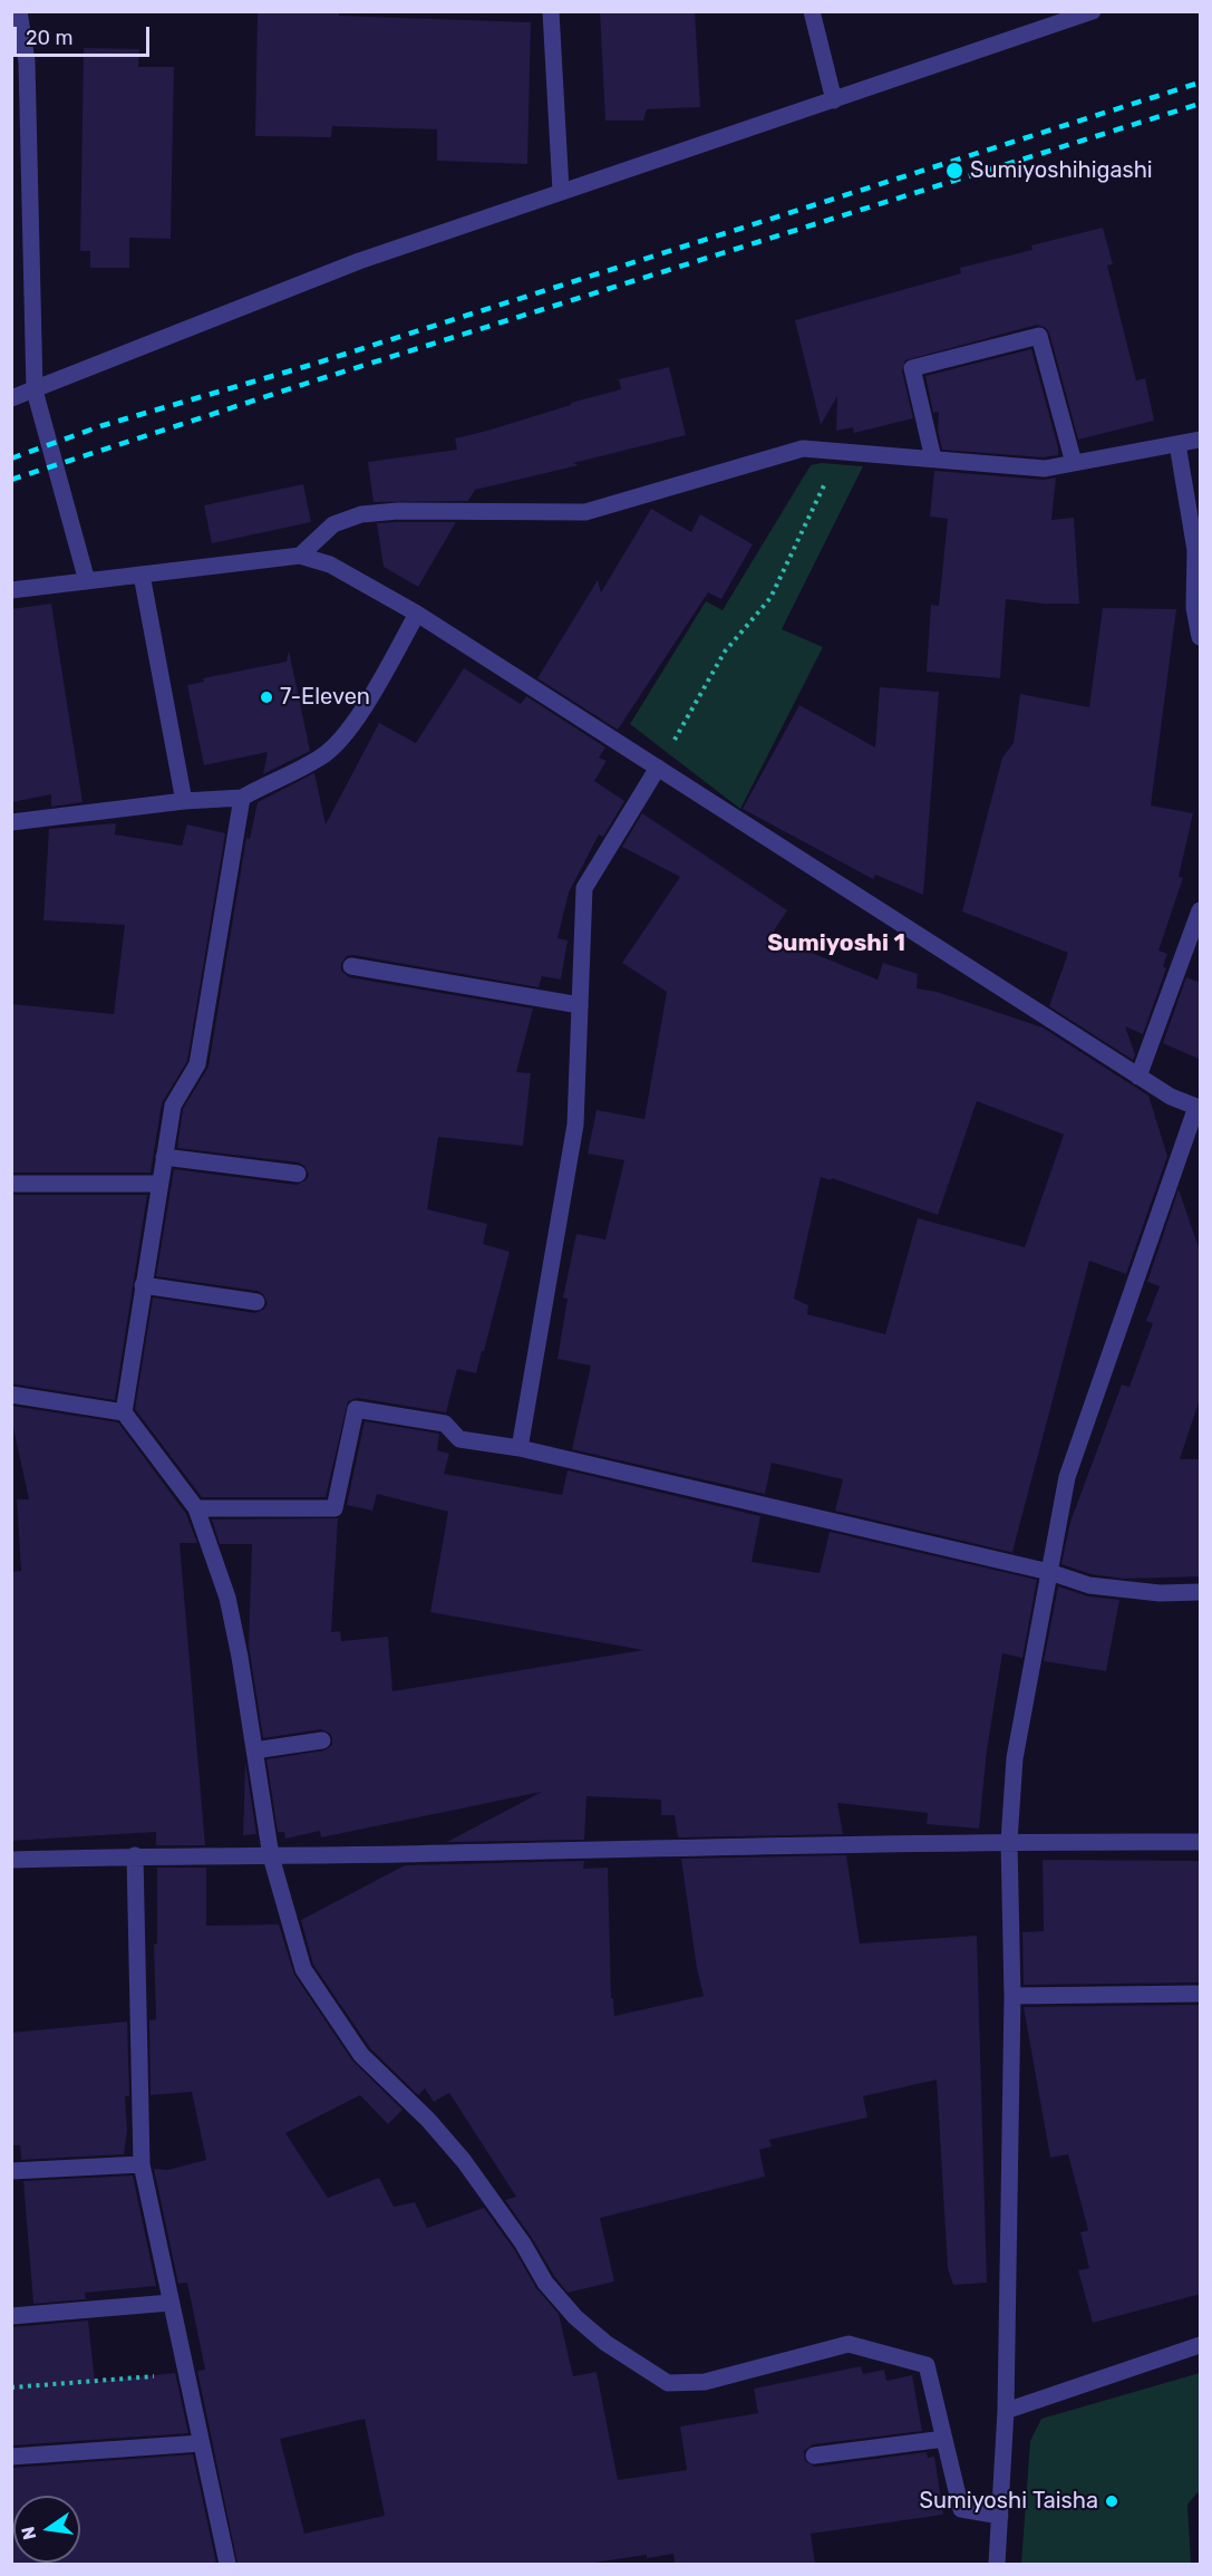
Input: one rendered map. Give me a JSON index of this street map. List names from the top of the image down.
{
  "districts": ["Sumiyoshi 1"],
  "places": ["Sumiyoshihigashi", "7-Eleven", "Sumiyoshi Taisha"],
  "scale_bar": "20 m",
  "north": "left"
}
